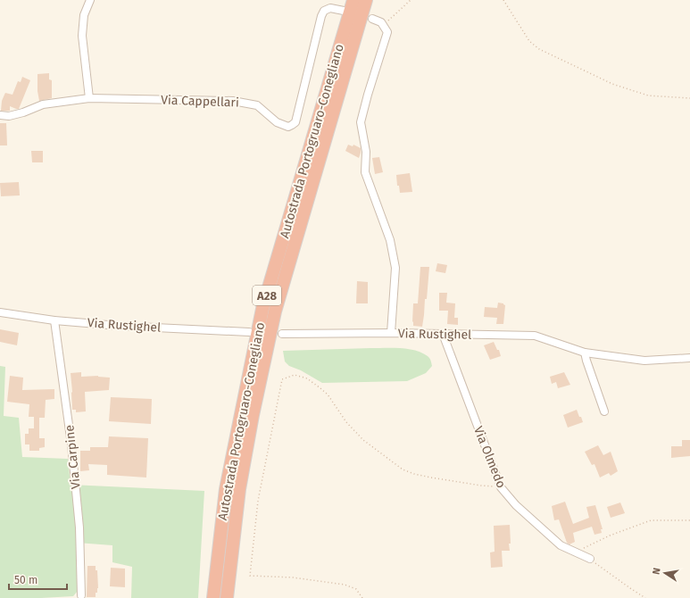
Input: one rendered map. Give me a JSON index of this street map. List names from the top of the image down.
{
  "streets": {
    "highway": ["Autostrada Portogruaro-Conegliano", "A28"],
    "street": [
      "Via Cappellari",
      "Via Rustighel",
      "Via Carpine",
      "Via Olmedo"
    ]
  },
  "crossings": [
    ["Via Rustighel", "Via Carpine"],
    ["Via Rustighel", "Via Olmedo"]
  ],
  "scale_bar": "50 m",
  "north": "left"
}
